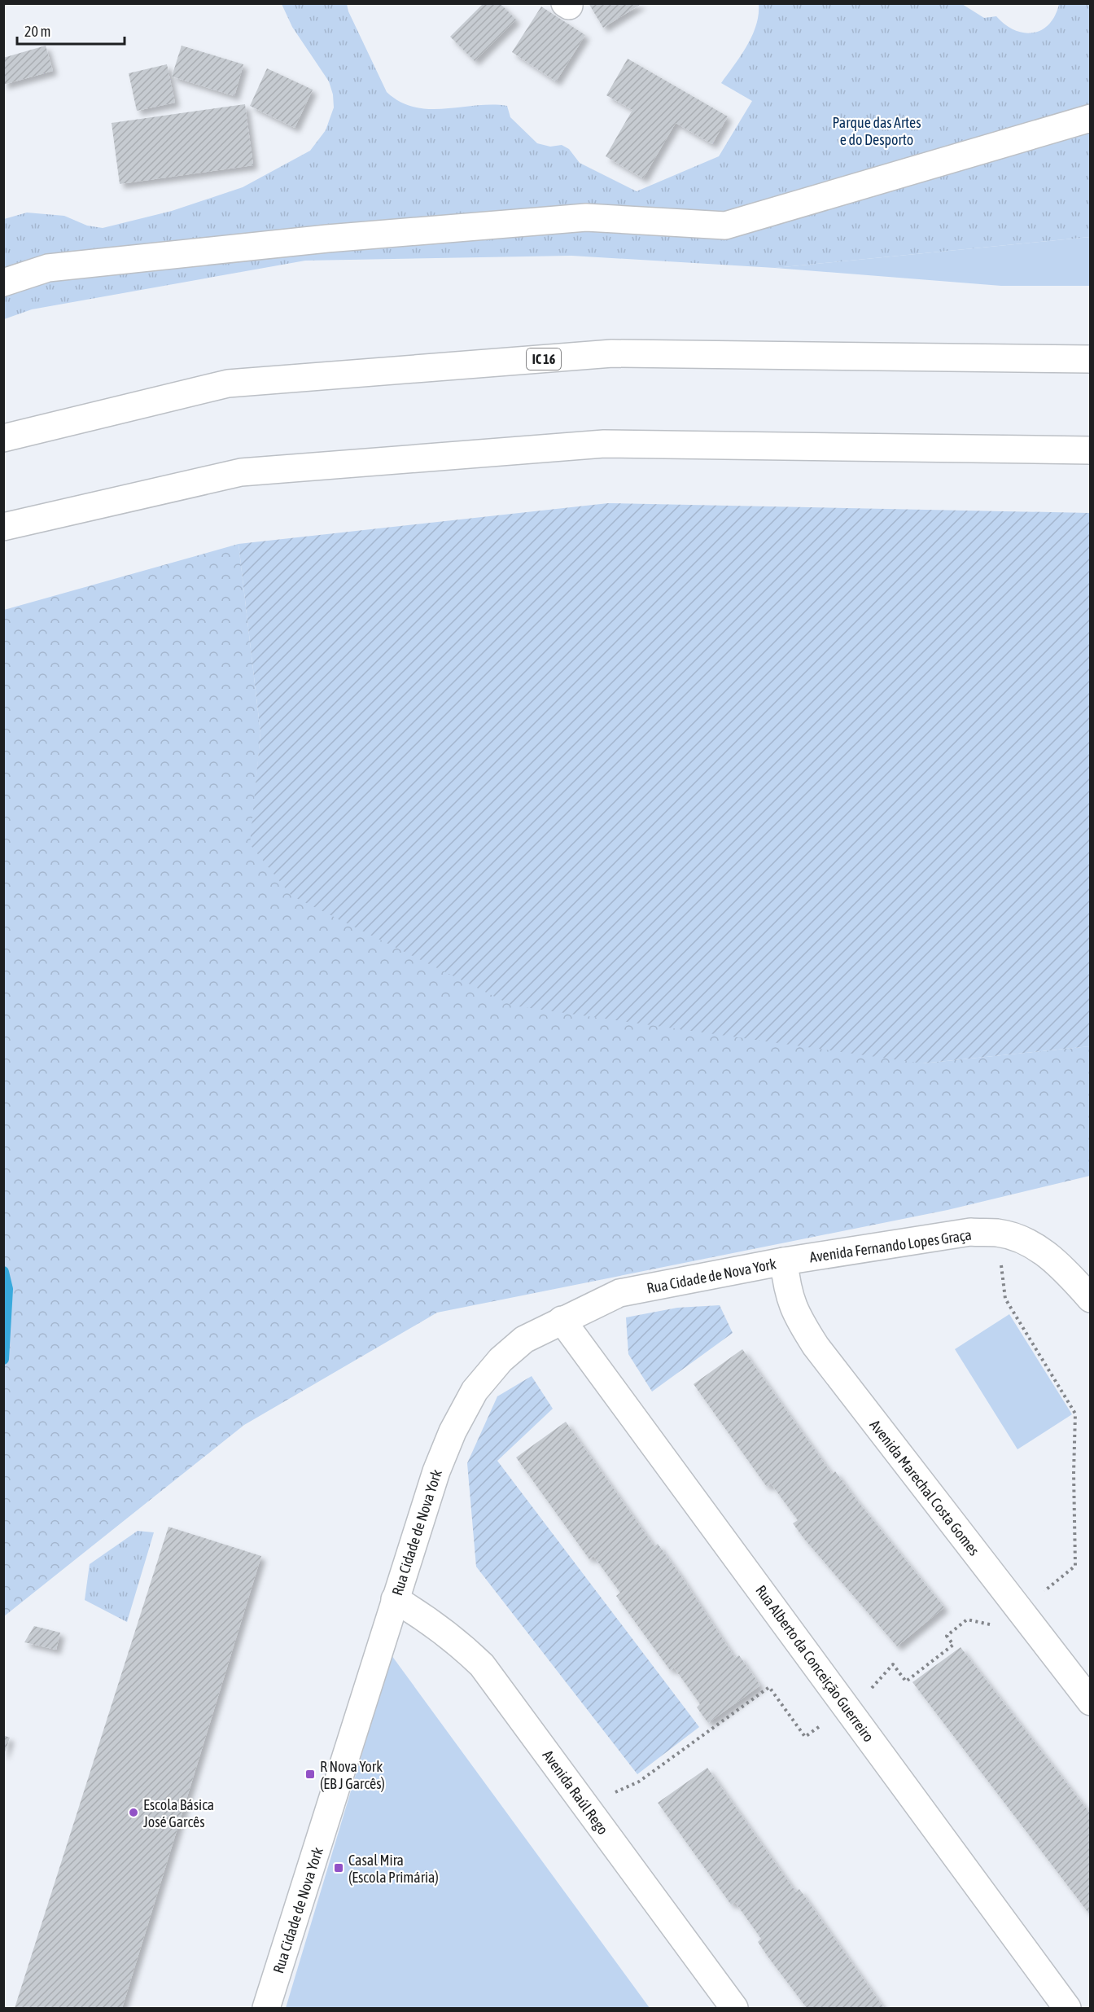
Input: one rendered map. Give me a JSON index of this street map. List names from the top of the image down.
{
  "streets": {
    "main road": [
      "IC 16",
      "Avenida Fernando Lopes Graça",
      "Rua Cidade de Nova York",
      "Avenida Marechal Costa Gomes",
      "Rua Alberto da Conceição Guerreiro",
      "Avenida Raúl Rego"
    ]
  },
  "crossings": [
    ["Avenida Fernando Lopes Graça", "Rua Cidade de Nova York"],
    ["Avenida Fernando Lopes Graça", "Avenida Marechal Costa Gomes"],
    ["Rua Cidade de Nova York", "Avenida Marechal Costa Gomes"],
    ["Rua Cidade de Nova York", "Rua Alberto da Conceição Guerreiro"],
    ["Rua Cidade de Nova York", "Avenida Raúl Rego"]
  ],
  "parks": ["Parque das Artes e do Desporto"],
  "places": {
    "transit": ["R Nova York (EB J Garcês)", "Casal Mira (Escola Primária)"],
    "other": ["Escola Básica José Garcês"]
  },
  "scale_bar": "20 m"
}
